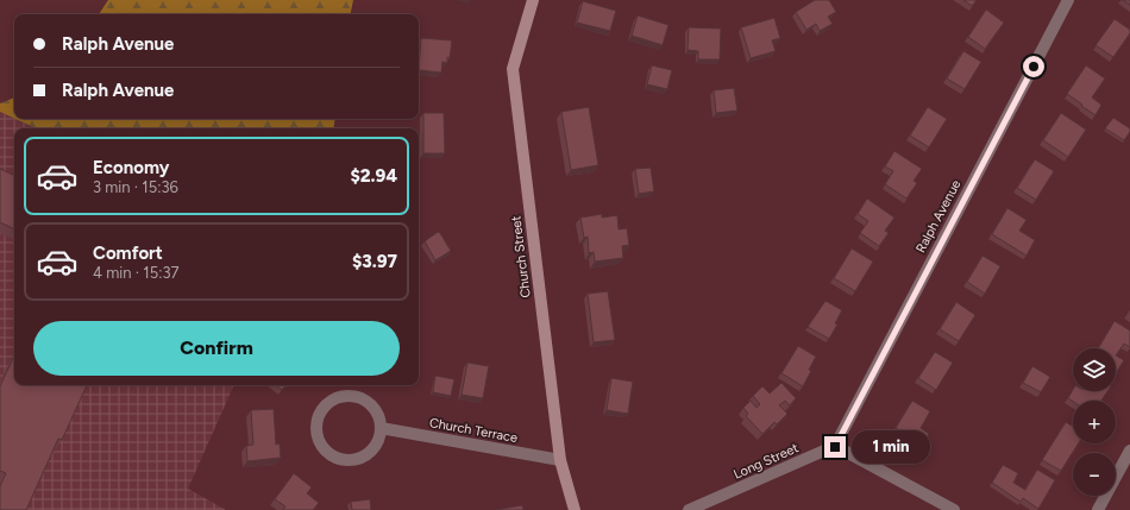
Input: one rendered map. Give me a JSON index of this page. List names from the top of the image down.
{
  "streets": {
    "street": [
      "Ralph Avenue",
      "Church Street",
      "Church Terrace",
      "Long Street"
    ]
  },
  "crossings": [
    ["Ralph Avenue", "Long Street"],
    ["Church Street", "Church Terrace"]
  ],
  "page": {
    "banner": ["Ralph Avenue", "Ralph Avenue"],
    "list": [
      {
        "name": "Economy",
        "note": "3 min · 15:36",
        "value": "$2.94"
      },
      {
        "name": "Comfort",
        "note": "4 min · 15:37",
        "value": "$3.97"
      }
    ],
    "buttons": "Confirm",
    "map_buttons": ["+", "−"],
    "bubble": "1 min"
  }
}
